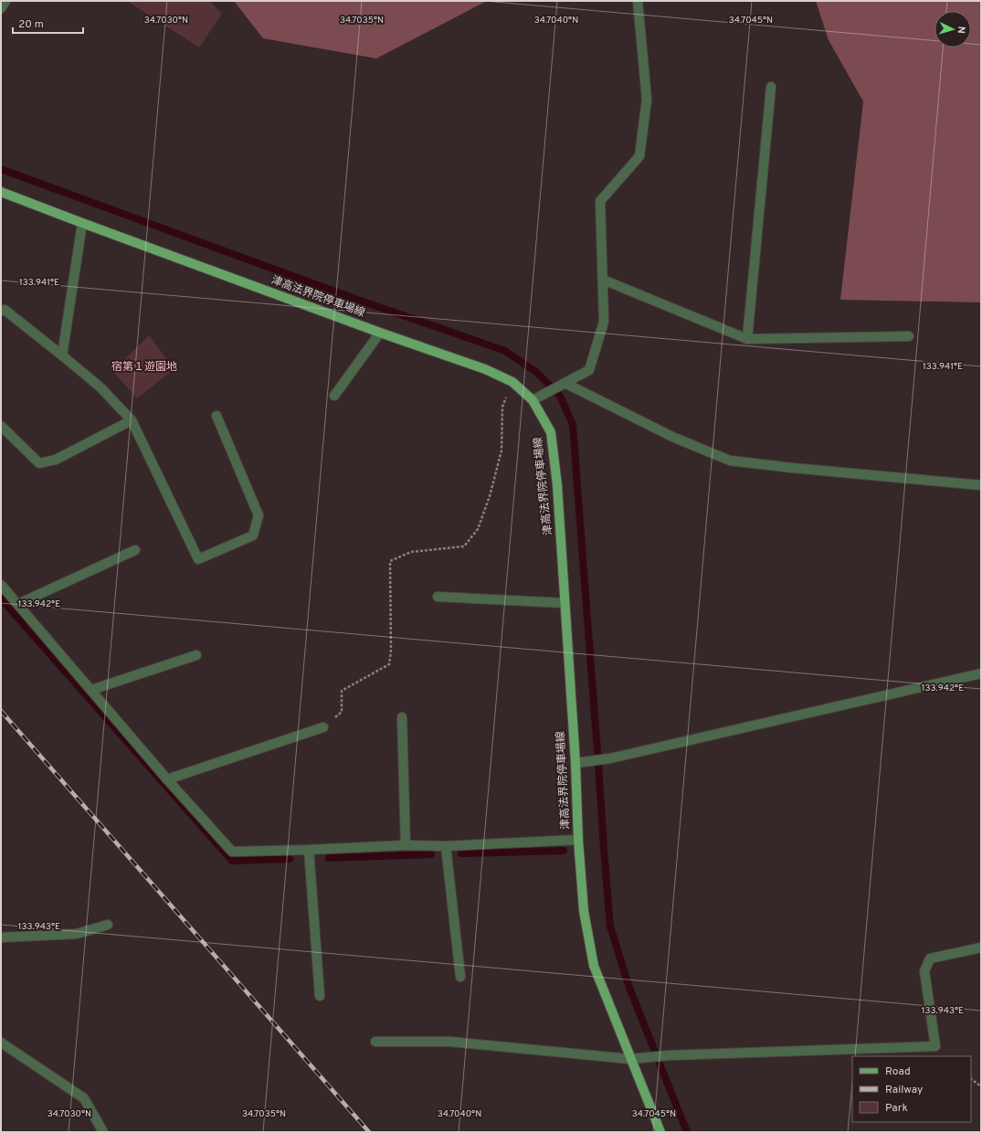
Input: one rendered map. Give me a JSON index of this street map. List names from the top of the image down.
{
  "streets": {
    "main road": ["津高法界院停車場線"]
  },
  "parks": ["宿第１遊園地"],
  "legend": ["Road", "Railway", "Park"],
  "scale_bar": "20 m",
  "north": "right",
  "coordinates": [
    "34.7030°N",
    "34.7035°N",
    "34.7040°N",
    "34.7045°N",
    "133.941°E",
    "133.942°E",
    "133.943°E"
  ]
}
